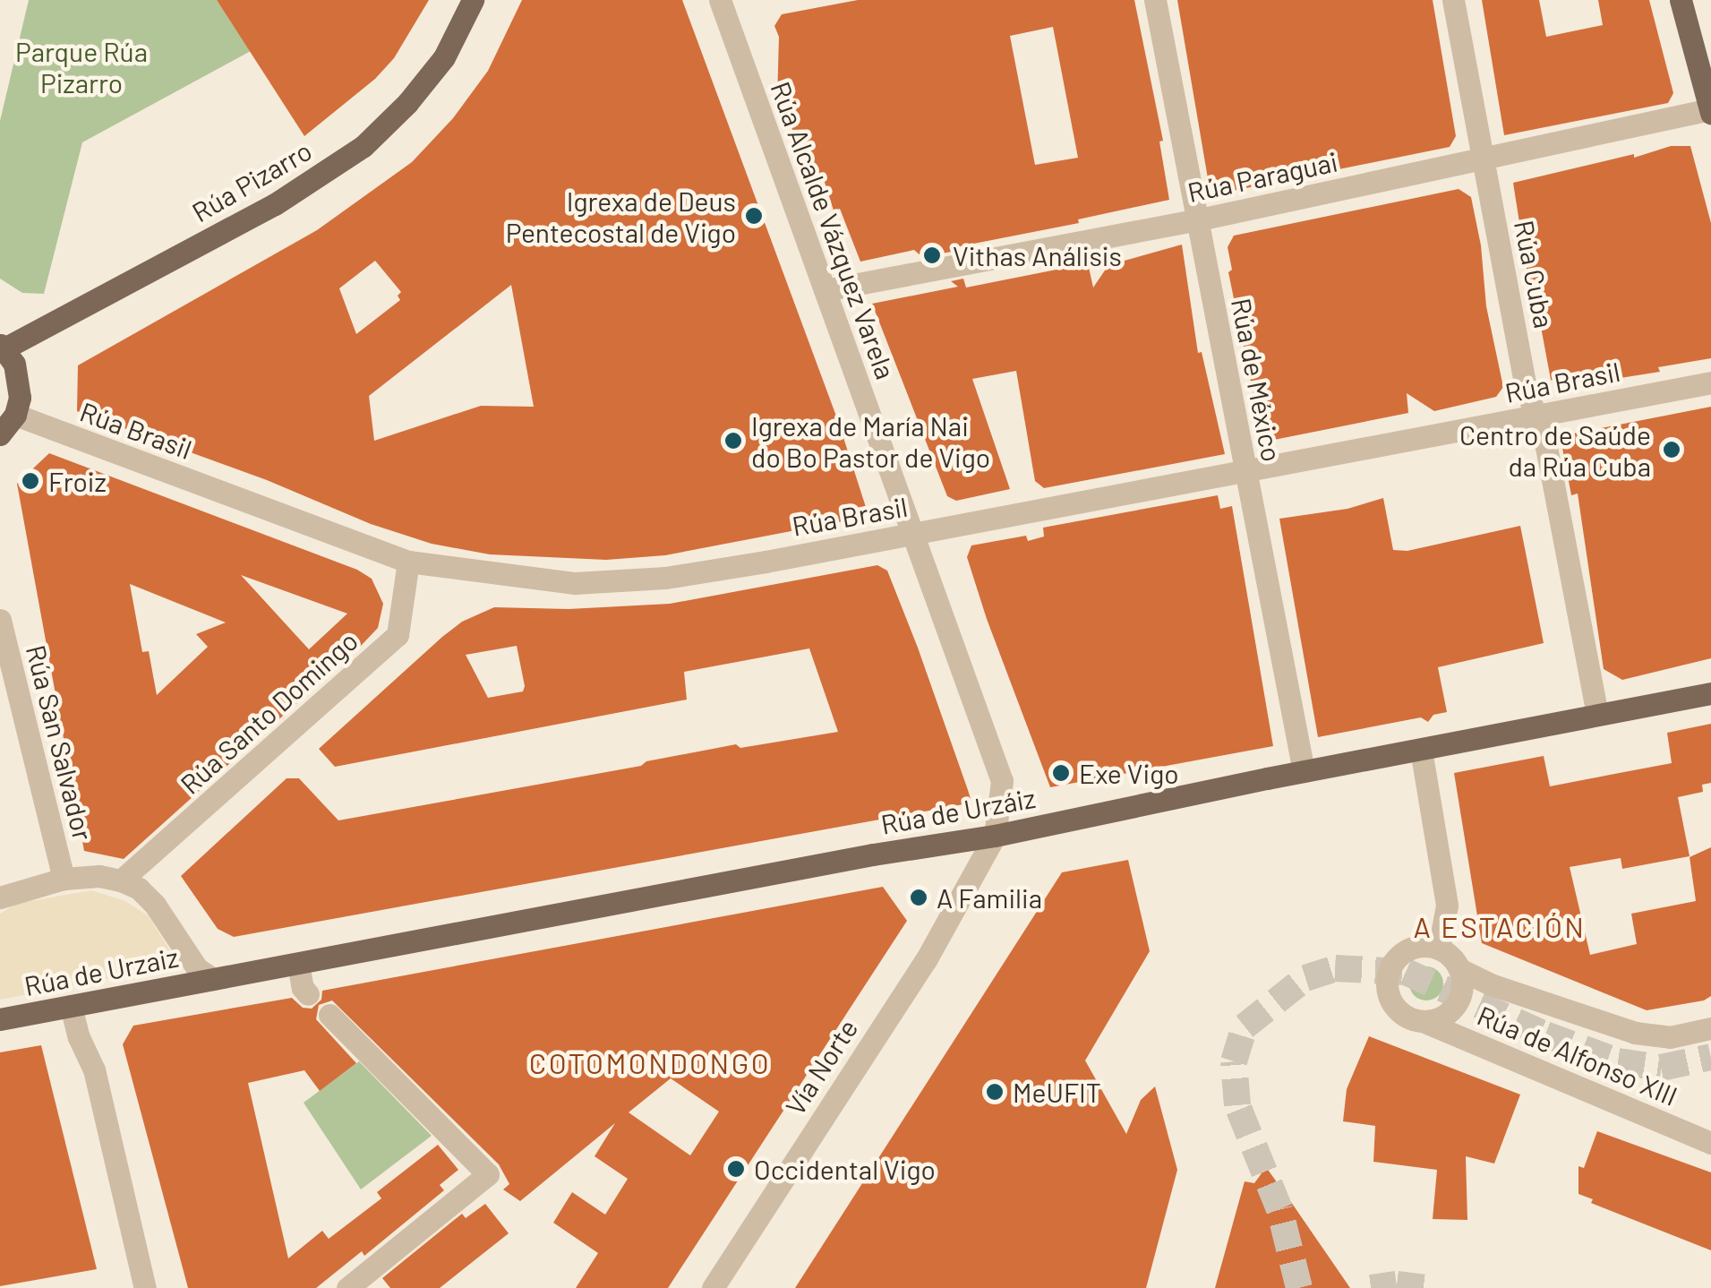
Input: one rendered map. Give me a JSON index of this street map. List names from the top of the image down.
{
  "streets": {
    "main road": ["Rúa Pizarro", "Rúa de Urzáiz", "Rúa de Urzaiz"],
    "street": [
      "Rúa Paraguai",
      "Rúa Alcalde Vázquez Varela",
      "Rúa Cuba",
      "Rúa de México",
      "Rúa Brasil",
      "Rúa Santo Domingo",
      "Rúa San Salvador",
      "Rúa de Alfonso XIII",
      "Vía Norte"
    ]
  },
  "crossings": [
    ["Rúa Paraguai", "Rúa Alcalde Vázquez Varela"],
    ["Rúa Paraguai", "Rúa Cuba"],
    ["Rúa Paraguai", "Rúa de México"],
    ["Rúa Alcalde Vázquez Varela", "Rúa Brasil"],
    ["Rúa Alcalde Vázquez Varela", "Rúa de Urzáiz"],
    ["Rúa Alcalde Vázquez Varela", "Vía Norte"],
    ["Rúa Cuba", "Rúa Brasil"],
    ["Rúa Cuba", "Rúa de Urzáiz"],
    ["Rúa de México", "Rúa Brasil"],
    ["Rúa de México", "Rúa de Urzáiz"],
    ["Rúa Brasil", "Rúa Santo Domingo"],
    ["Rúa de Urzáiz", "Rúa de Urzaiz"],
    ["Rúa de Urzáiz", "Vía Norte"]
  ],
  "districts": ["A ESTACIÓN", "COTOMONDONGO"],
  "parks": ["Parque Rúa Pizarro"],
  "places": [
    "Igrexa de Deus Pentecostal de Vigo",
    "Vithas Análisis",
    "Igrexa de María Nai do Bo Pastor de Vigo",
    "Centro de Saúde da Rúa Cuba",
    "Froiz",
    "Exe Vigo",
    "A Familia",
    "MeUFIT",
    "Occidental Vigo"
  ]
}
